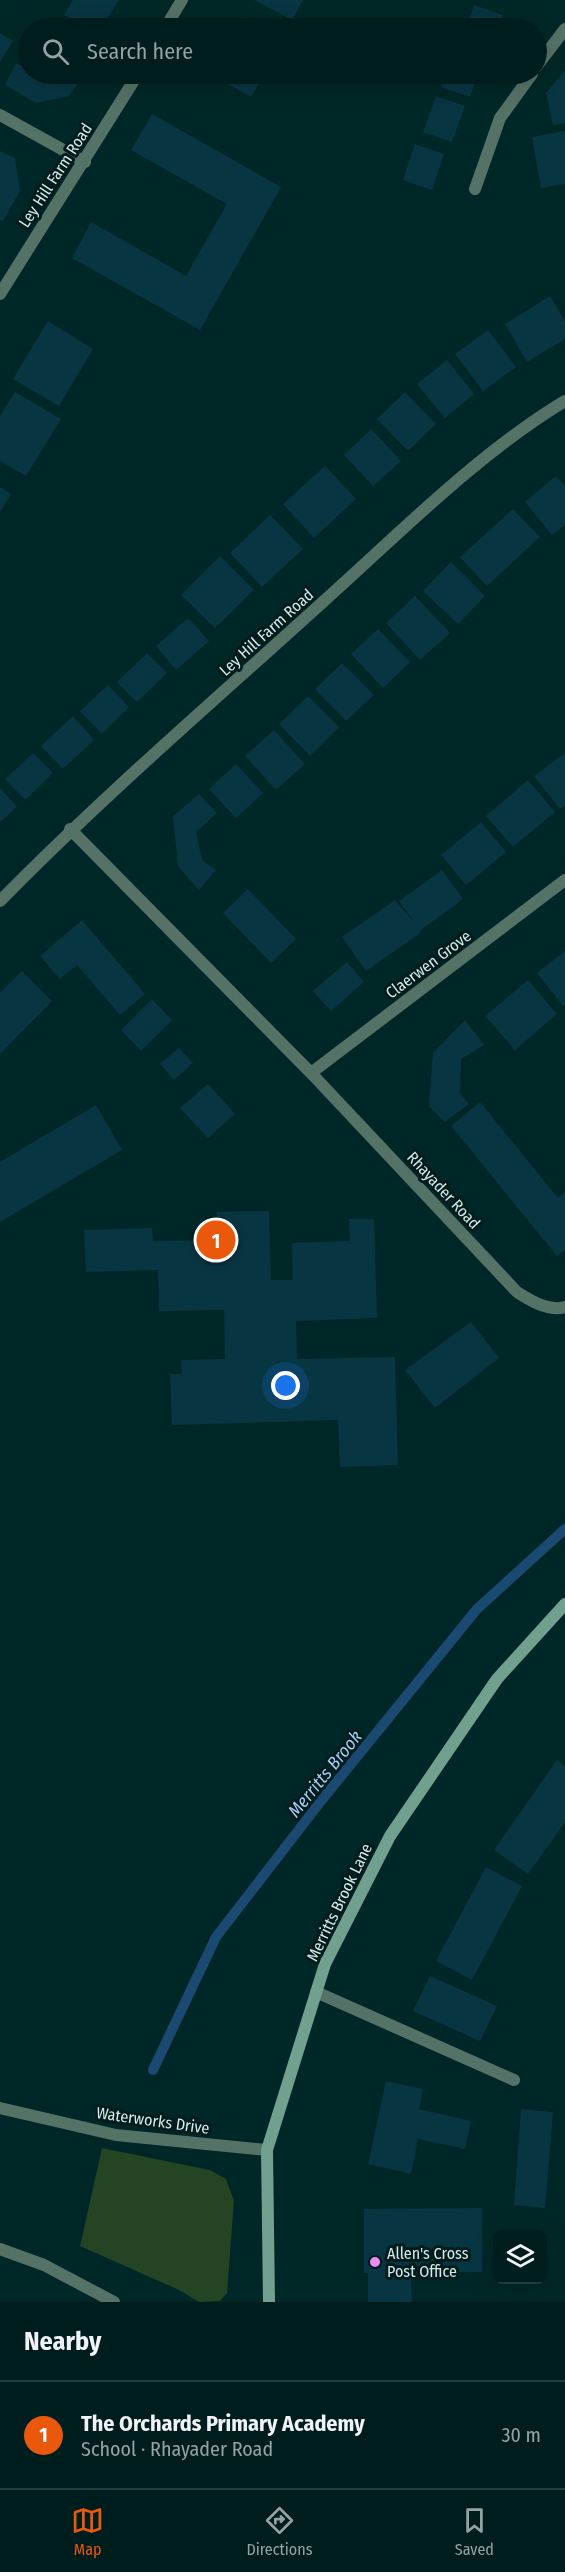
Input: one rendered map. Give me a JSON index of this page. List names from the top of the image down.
{
  "streets": {
    "street": [
      "Ley Hill Farm Road",
      "Claerwen Grove",
      "Rhayader Road",
      "Merritts Brook Lane",
      "Waterworks Drive"
    ]
  },
  "crossings": [
    ["Ley Hill Farm Road", "Rhayader Road"],
    ["Claerwen Grove", "Rhayader Road"],
    ["Merritts Brook Lane", "Waterworks Drive"]
  ],
  "water": ["Merritts Brook"],
  "places": ["Allen's Cross Post Office"],
  "page": {
    "search": "Search here",
    "pins": "1",
    "heading": "Nearby",
    "list": [
      {
        "mark": "1",
        "name": "The Orchards Primary Academy",
        "note": "School · Rhayader Road",
        "value": "30 m"
      }
    ],
    "nav": ["Map", "Directions", "Saved"]
  }
}
